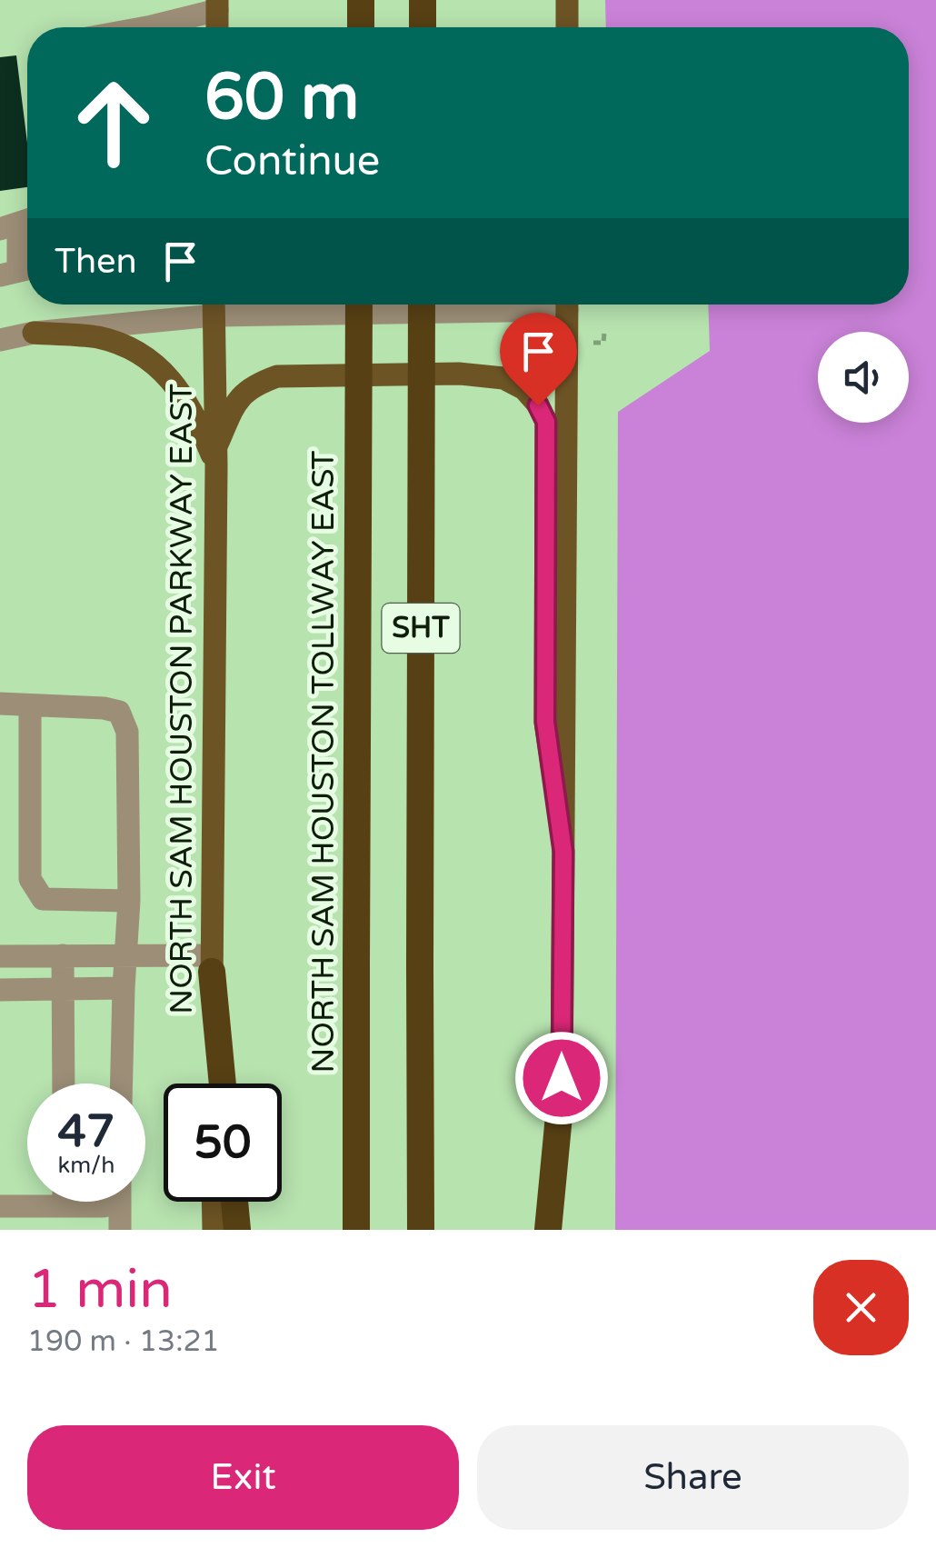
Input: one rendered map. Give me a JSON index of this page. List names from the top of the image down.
{
  "streets": {
    "highway": ["SHT", "NORTH SAM HOUSTON TOLLWAY EAST"],
    "main road": ["NORTH SAM HOUSTON PARKWAY EAST"]
  },
  "page": {
    "turn": ["60 m", "Continue"],
    "then": "Then",
    "speed": "47 km/h",
    "limit": "50",
    "heading": ["1 min", "190 m · 13:21"],
    "buttons": ["Exit", "Share"]
  }
}
